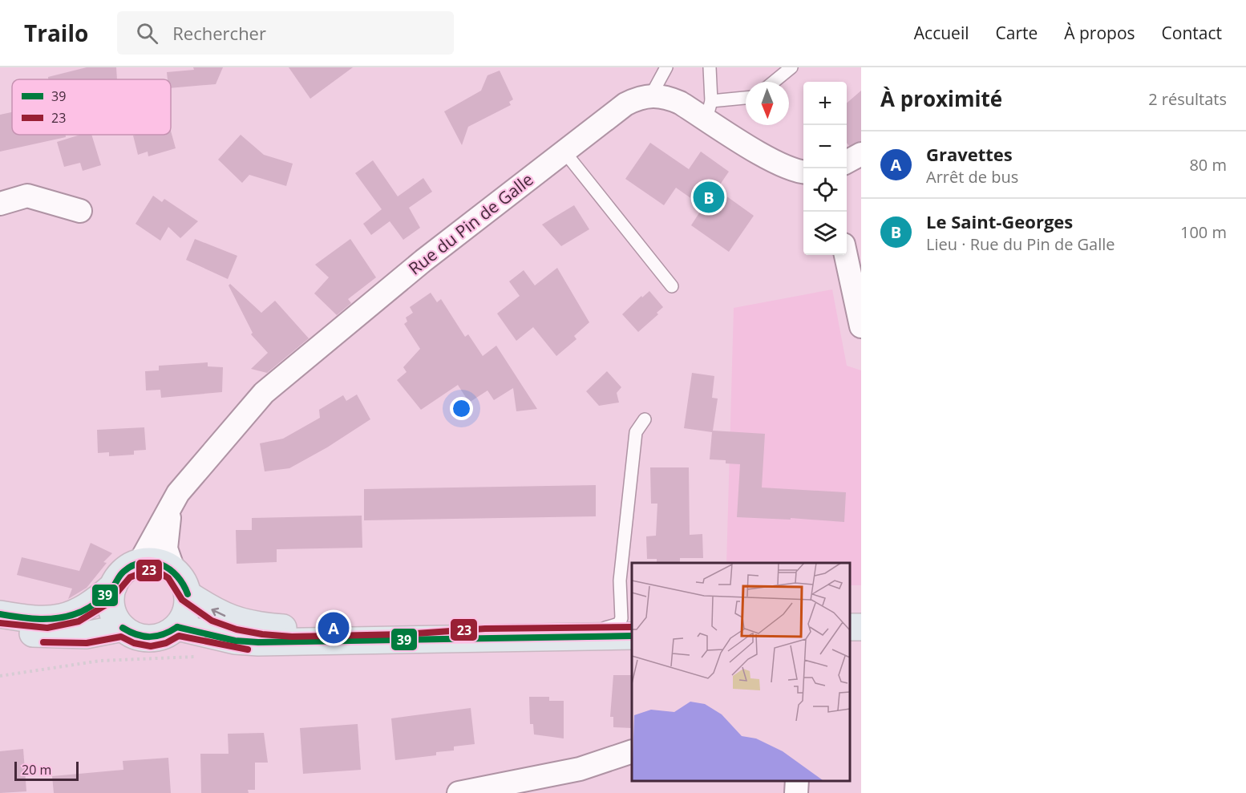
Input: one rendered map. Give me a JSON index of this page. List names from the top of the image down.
{
  "streets": {
    "street": ["Rue du Pin de Galle"]
  },
  "lines": ["transit line 39", "transit line 23"],
  "legend": ["39", "23"],
  "scale_bar": "20 m",
  "north": "bottom",
  "page": {
    "header": "Trailo",
    "search": "Rechercher",
    "nav": [
      "Accueil",
      "Carte",
      "À propos",
      "Contact"
    ],
    "heading": ["À proximité", "2 résultats"],
    "map_buttons": ["+", "−"],
    "list": [
      {
        "mark": "A",
        "name": "Gravettes",
        "note": "Arrêt de bus",
        "value": "80 m"
      },
      {
        "mark": "B",
        "name": "Le Saint-Georges",
        "note": "Lieu · Rue du Pin de Galle",
        "value": "100 m"
      }
    ],
    "pins": ["B", "A"],
    "scale": "20 m"
  }
}
